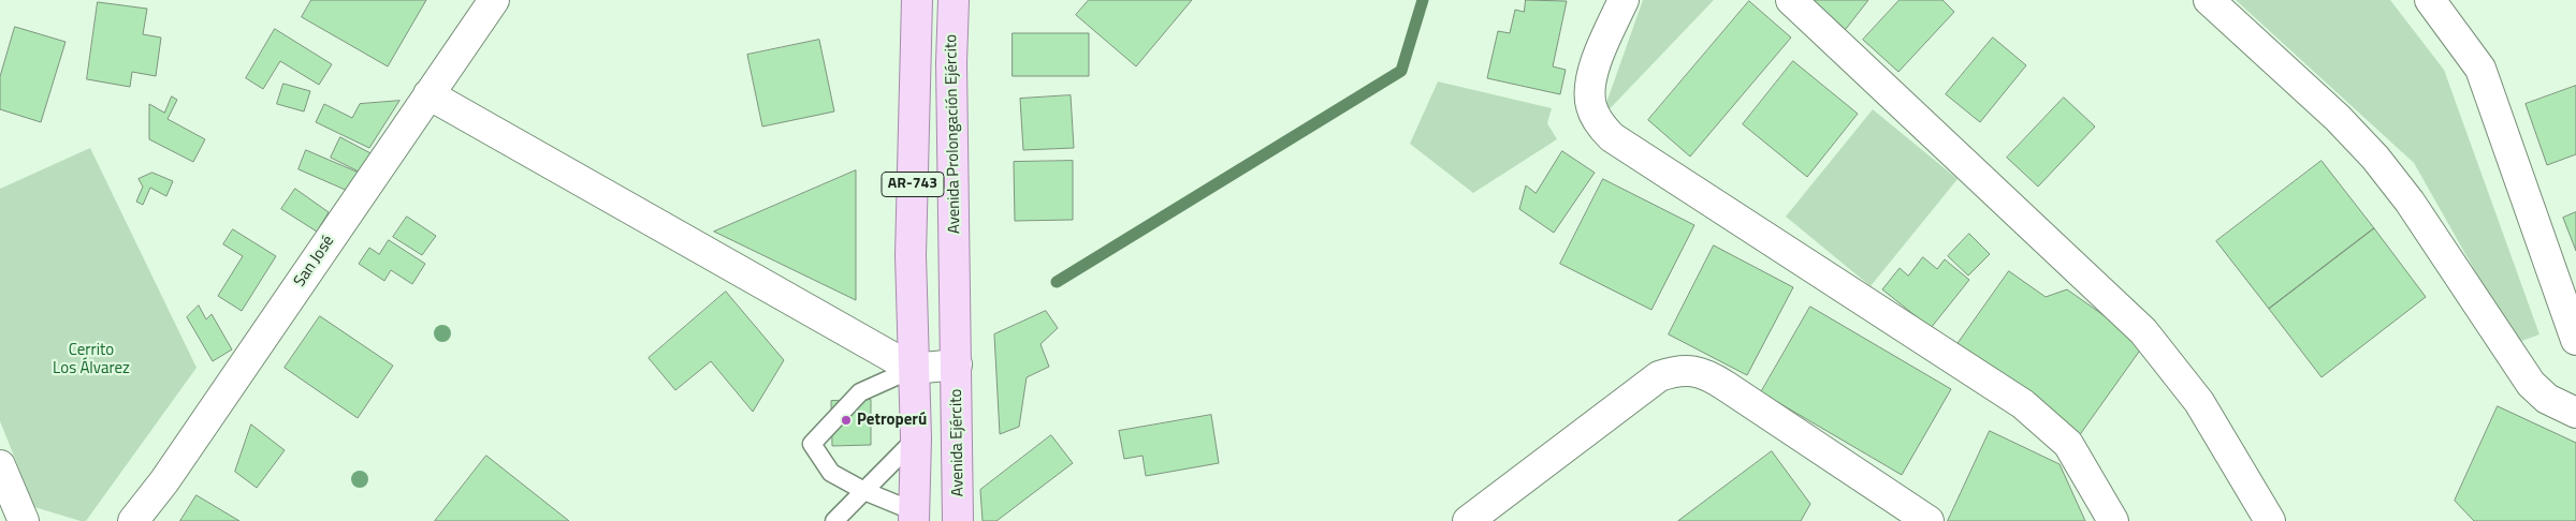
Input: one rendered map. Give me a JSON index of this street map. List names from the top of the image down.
{
  "streets": {
    "main road": ["Avenida Prolongación Ejército", "AR-743", "Avenida Ejército"],
    "street": ["San José"]
  },
  "crossings": [
    ["Avenida Prolongación Ejército", "Avenida Ejército"]
  ],
  "parks": ["Cerrito Los Álvarez"],
  "places": ["Petroperú"]
}
